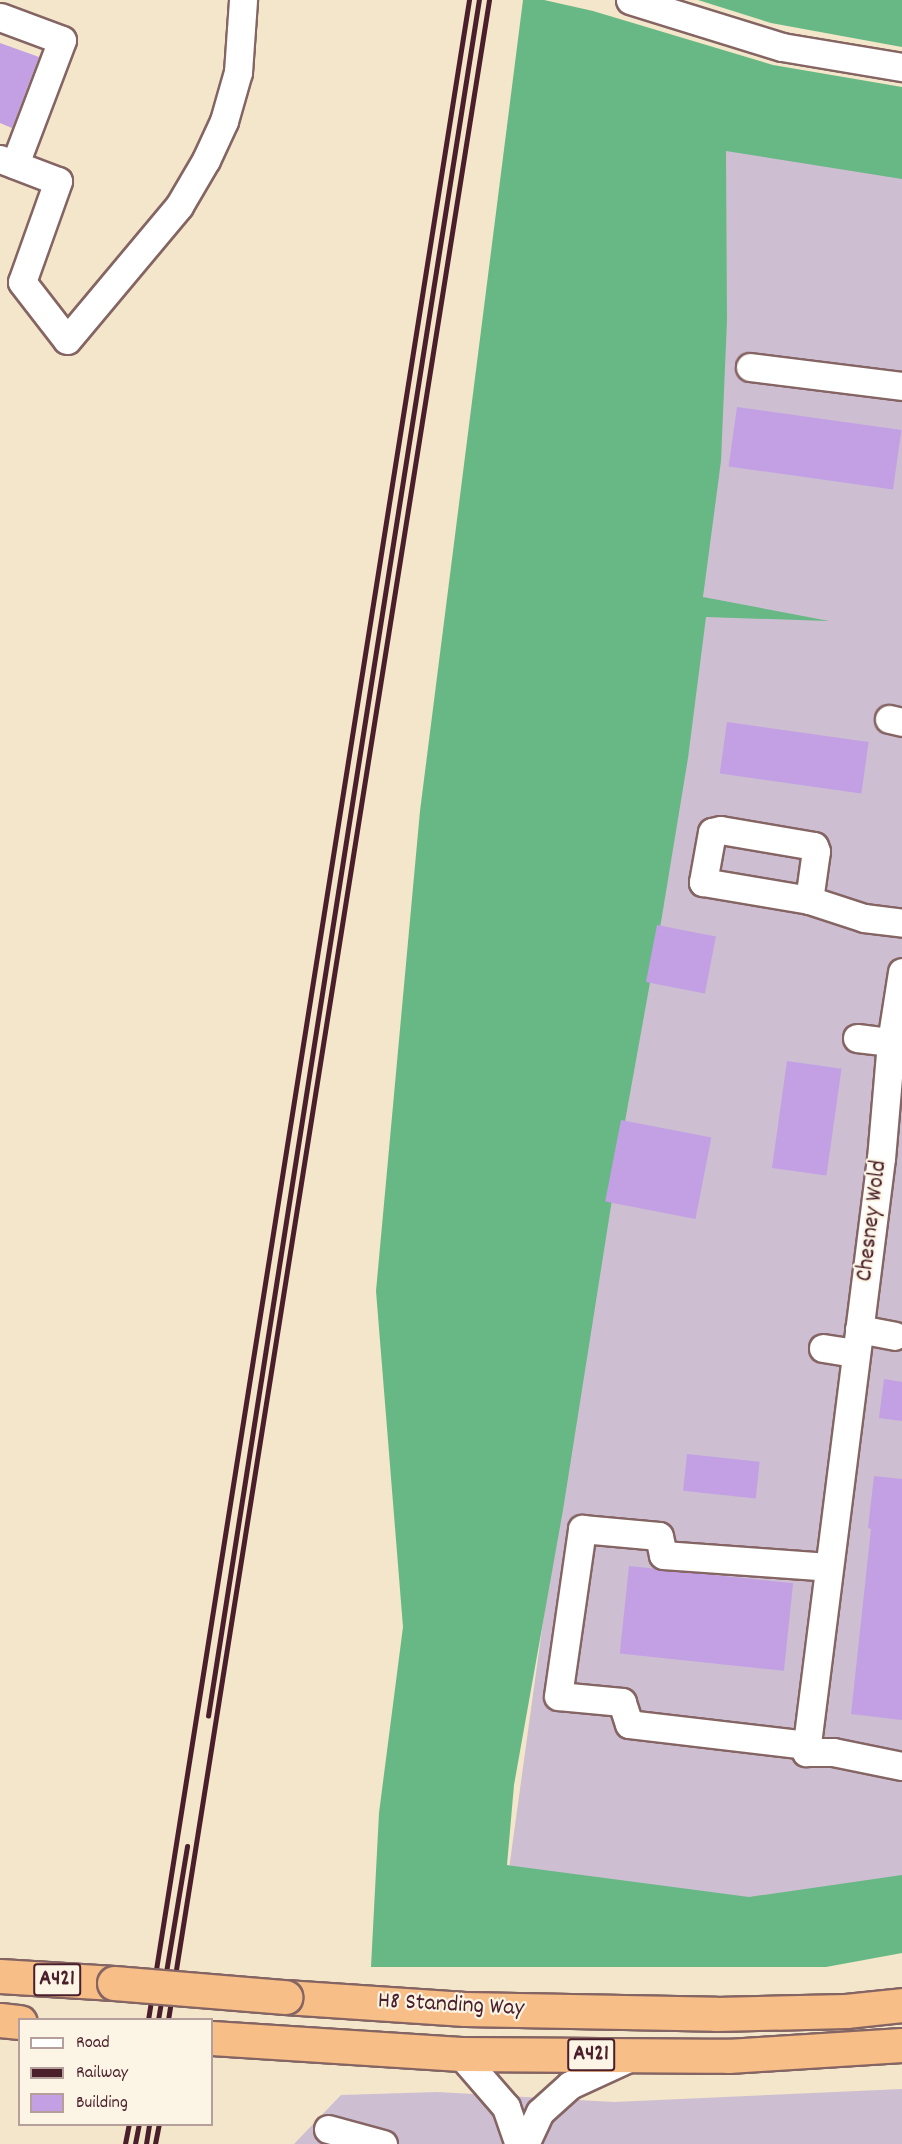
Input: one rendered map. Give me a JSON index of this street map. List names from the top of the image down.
{
  "streets": {
    "highway": ["A421", "H8 Standing Way"],
    "street": ["Chesney Wold"]
  },
  "legend": ["Road", "Railway", "Building"]
}
